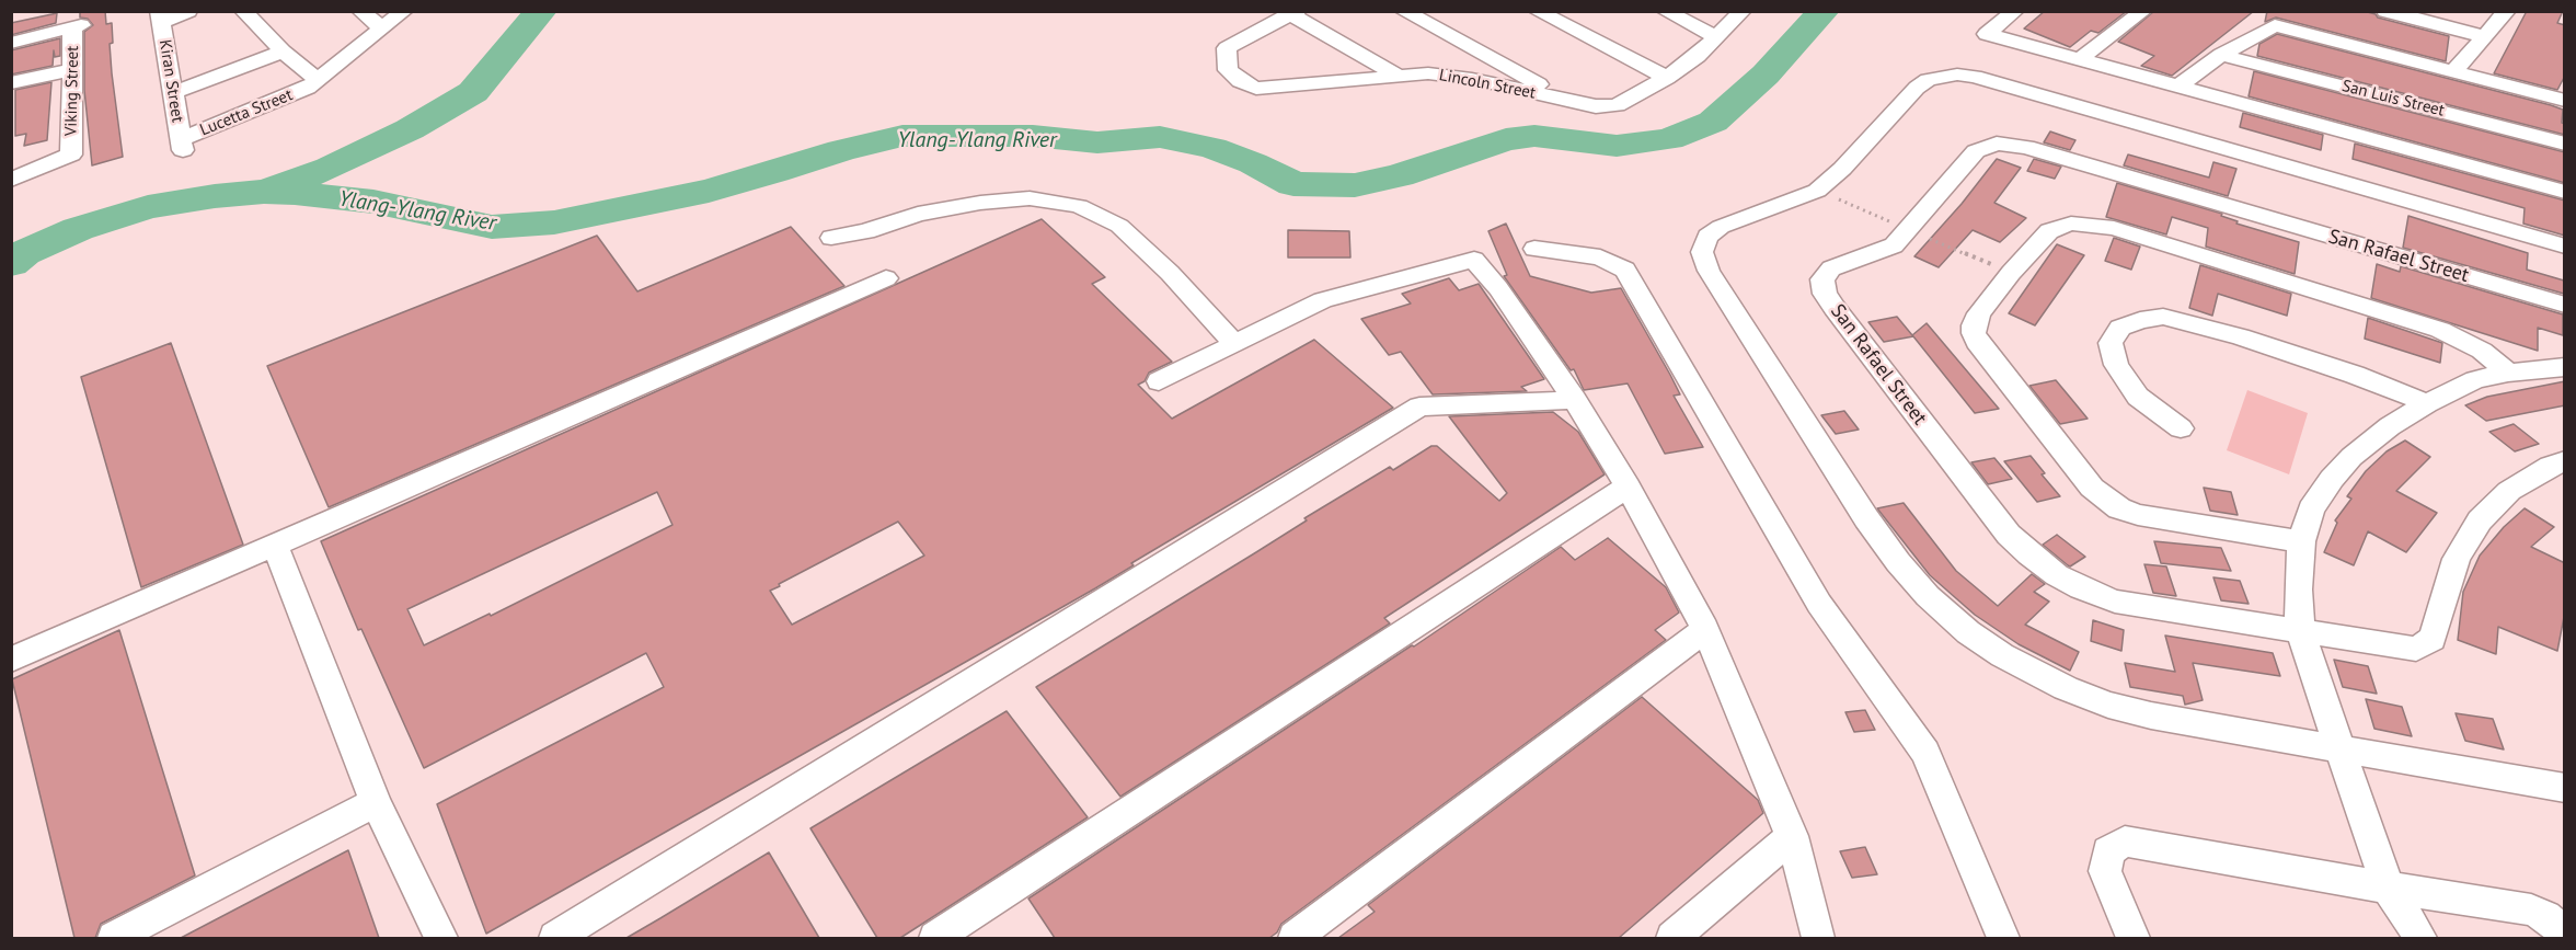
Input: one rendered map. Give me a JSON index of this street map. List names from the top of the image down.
{
  "streets": {
    "street": [
      "Kiran Street",
      "Lincoln Street",
      "Viking Street",
      "San Luis Street",
      "Lucetta Street",
      "San Rafael Street"
    ]
  },
  "crossings": [
    ["Kiran Street", "Lucetta Street"]
  ],
  "water": ["Ylang-Ylang River"]
}
